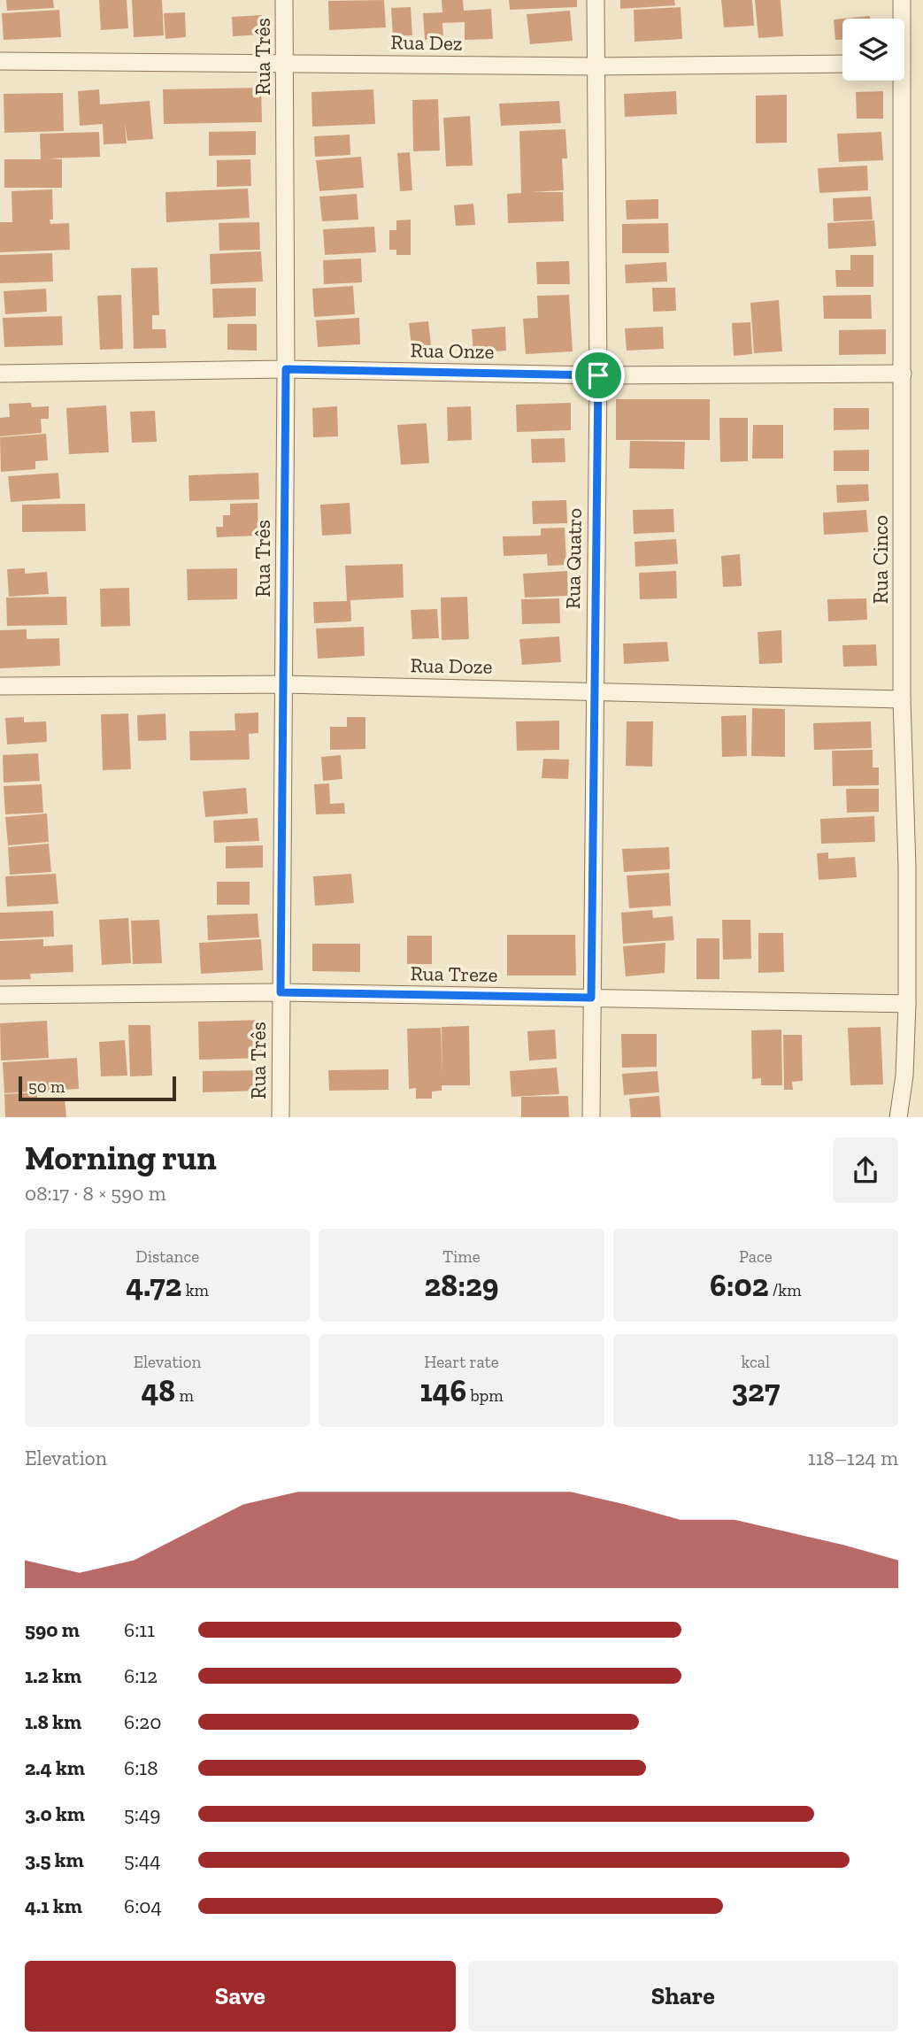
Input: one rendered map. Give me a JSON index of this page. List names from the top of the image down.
{
  "streets": {
    "street": [
      "Rua Dez",
      "Rua Três",
      "Rua Onze",
      "Rua Quatro",
      "Rua Cinco",
      "Rua Doze",
      "Rua Treze"
    ]
  },
  "crossings": [
    ["Rua Dez", "Rua Três"],
    ["Rua Dez", "Rua Quatro"],
    ["Rua Três", "Rua Onze"],
    ["Rua Três", "Rua Doze"],
    ["Rua Três", "Rua Treze"],
    ["Rua Onze", "Rua Quatro"],
    ["Rua Onze", "Rua Cinco"],
    ["Rua Quatro", "Rua Doze"],
    ["Rua Quatro", "Rua Treze"],
    ["Rua Cinco", "Rua Doze"],
    ["Rua Cinco", "Rua Treze"]
  ],
  "scale_bar": "50 m",
  "page": {
    "scale": "50 m",
    "heading": ["Morning run", "08:17 · 8 × 590 m"],
    "stats": [
      ["Distance", "4.72 km"],
      ["Time", "28:29"],
      ["Pace", "6:02 /km"],
      ["Elevation", "48 m"],
      ["Heart rate", "146 bpm"],
      ["kcal", "327"]
    ],
    "chart": ["Elevation", "118–124 m"],
    "list": [
      {
        "name": "590 m",
        "note": "6:11"
      },
      {
        "name": "1.2 km",
        "note": "6:12"
      },
      {
        "name": "1.8 km",
        "note": "6:20"
      },
      {
        "name": "2.4 km",
        "note": "6:18"
      },
      {
        "name": "3.0 km",
        "note": "5:49"
      },
      {
        "name": "3.5 km",
        "note": "5:44"
      },
      {
        "name": "4.1 km",
        "note": "6:04"
      }
    ],
    "buttons": ["Save", "Share"]
  }
}
